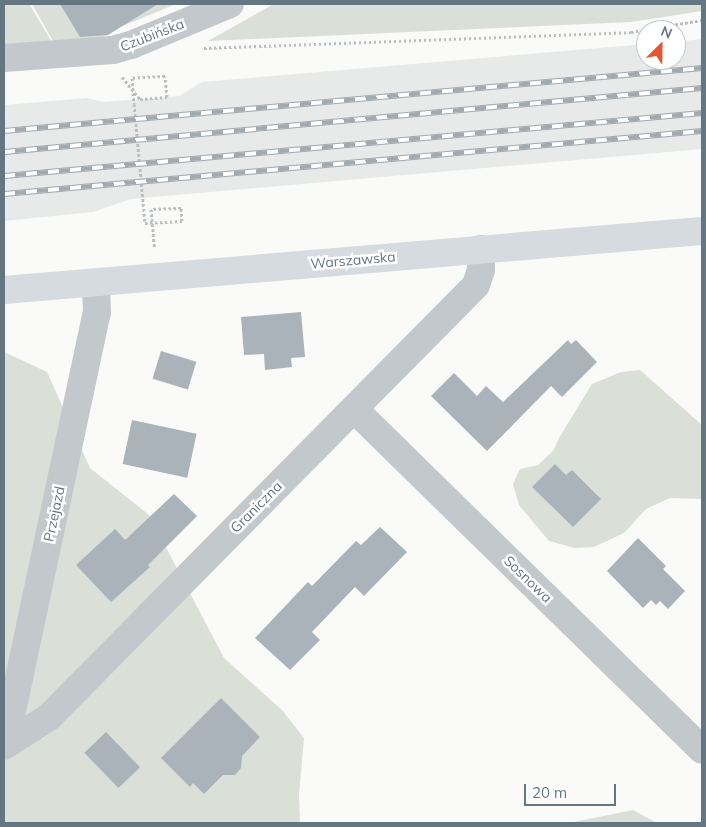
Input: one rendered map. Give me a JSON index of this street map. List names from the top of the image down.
{
  "streets": {
    "street": [
      "Czubińska",
      "Warszawska",
      "Graniczna",
      "Przejazd",
      "Sosnowa"
    ]
  },
  "crossings": [
    ["Warszawska", "Graniczna"],
    ["Warszawska", "Przejazd"],
    ["Graniczna", "Przejazd"],
    ["Graniczna", "Sosnowa"]
  ],
  "scale_bar": "20 m",
  "north": "top right"
}
